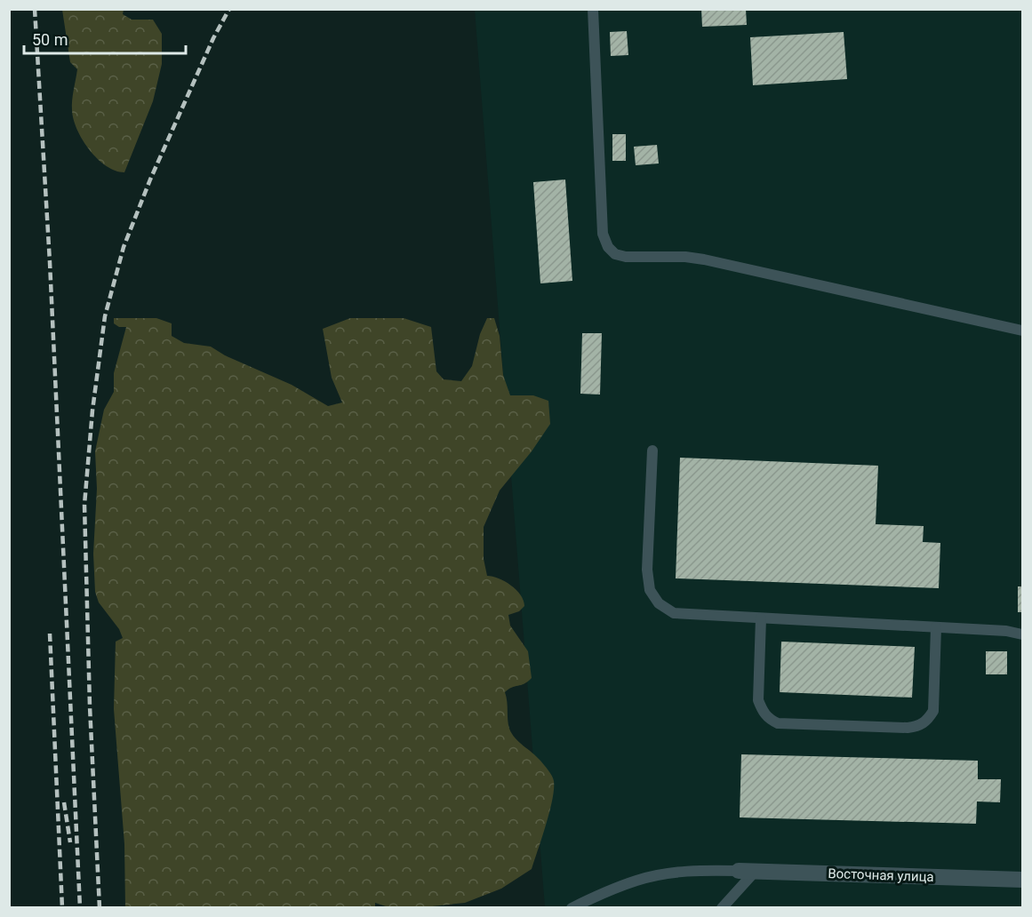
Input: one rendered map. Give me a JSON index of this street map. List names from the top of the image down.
{
  "streets": {
    "street": ["Восточная улица"]
  },
  "scale_bar": "50 m"
}
